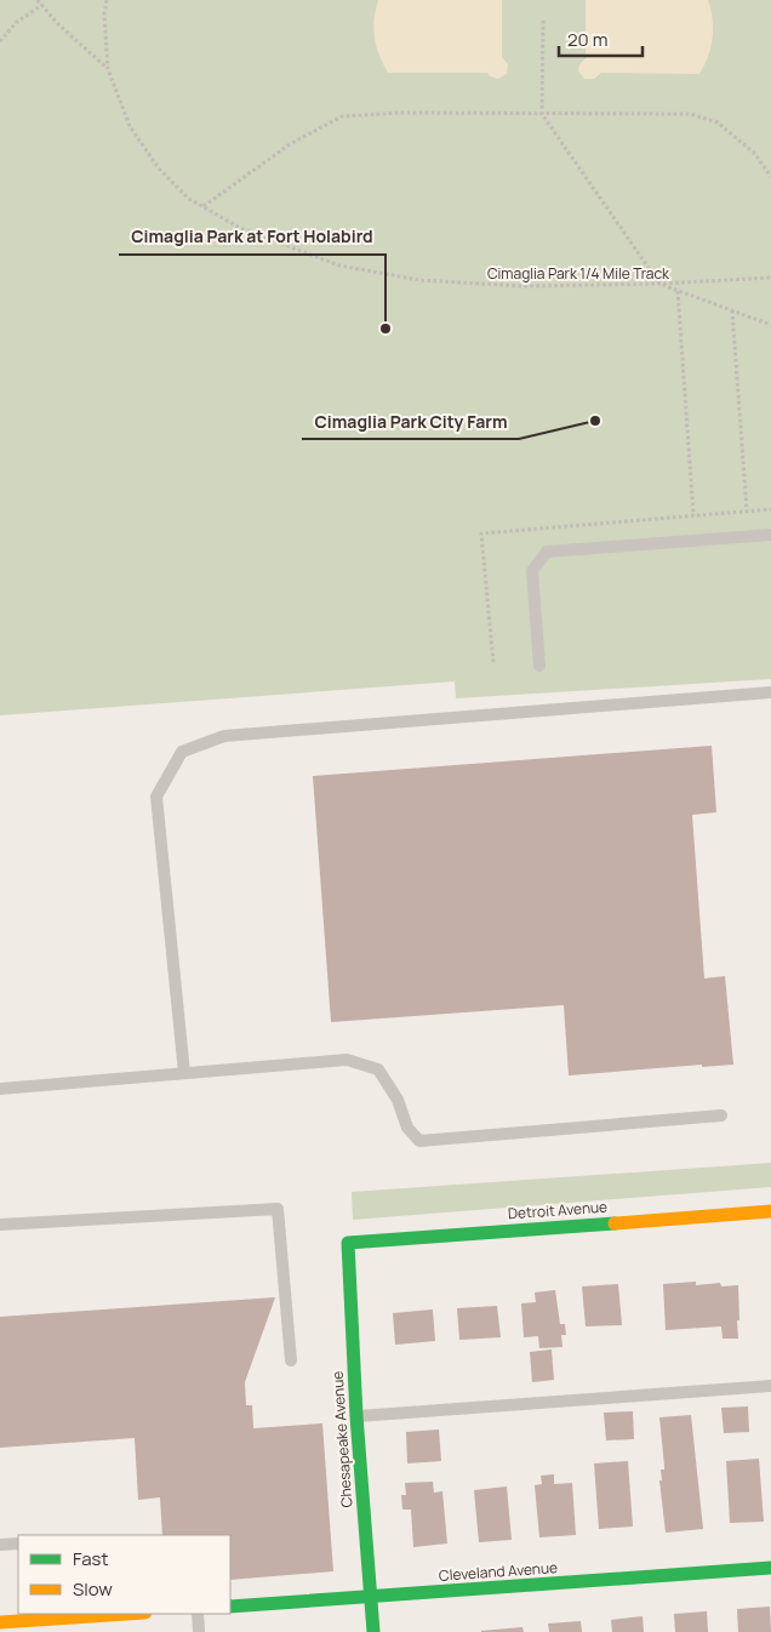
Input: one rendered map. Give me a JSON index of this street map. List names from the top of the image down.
{
  "streets": {
    "street": ["Detroit Avenue", "Chesapeake Avenue", "Cleveland Avenue"],
    "path": ["Cimaglia Park 1/4 Mile Track"]
  },
  "crossings": [
    ["Detroit Avenue", "Chesapeake Avenue"],
    ["Chesapeake Avenue", "Cleveland Avenue"]
  ],
  "places": ["Cimaglia Park at Fort Holabird", "Cimaglia Park City Farm"],
  "legend": ["Fast", "Slow"],
  "scale_bar": "20 m"
}
